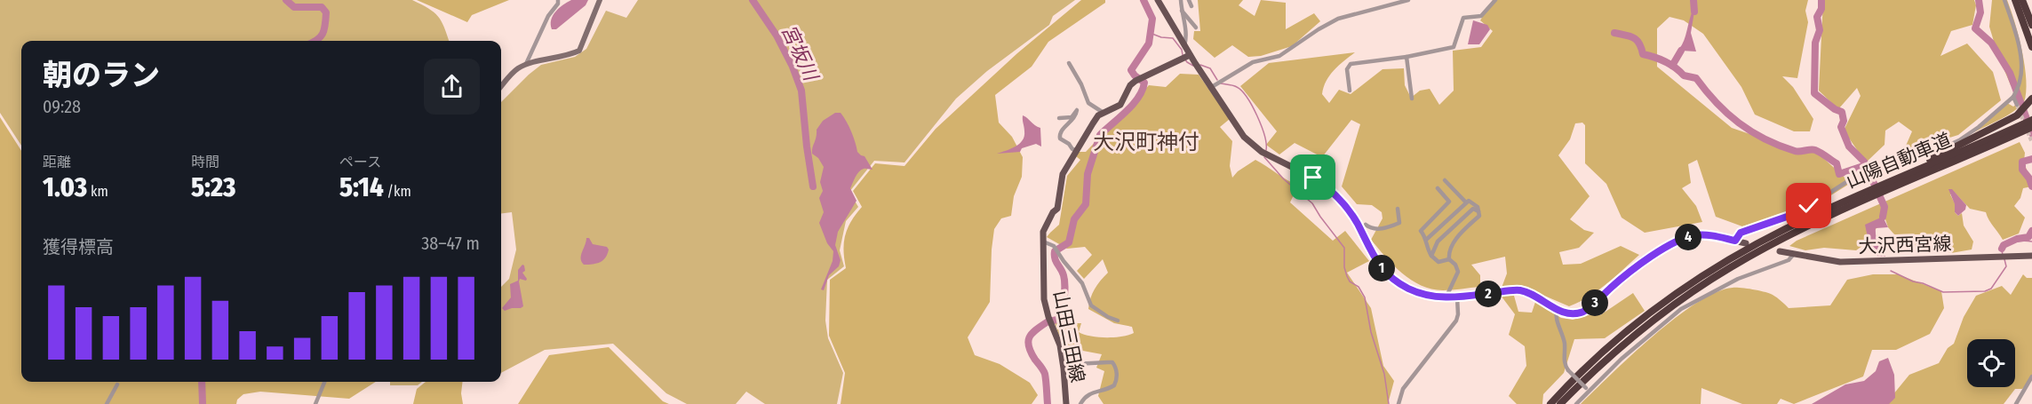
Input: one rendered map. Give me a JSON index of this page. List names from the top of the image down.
{
  "streets": {
    "highway": ["山陽自動車道"],
    "main road": ["大沢西宮線", "山田三田線"]
  },
  "districts": ["大沢町神付"],
  "water": ["宮坂川"],
  "page": {
    "heading": ["朝のラン", "09:28"],
    "stats": [
      ["距離", "1.03 km"],
      ["時間", "5:23"],
      ["ペース", "5:14 /km"]
    ],
    "chart": ["獲得標高", "38–47 m"],
    "pins": [
      "4",
      "1",
      "2",
      "3"
    ]
  }
}
